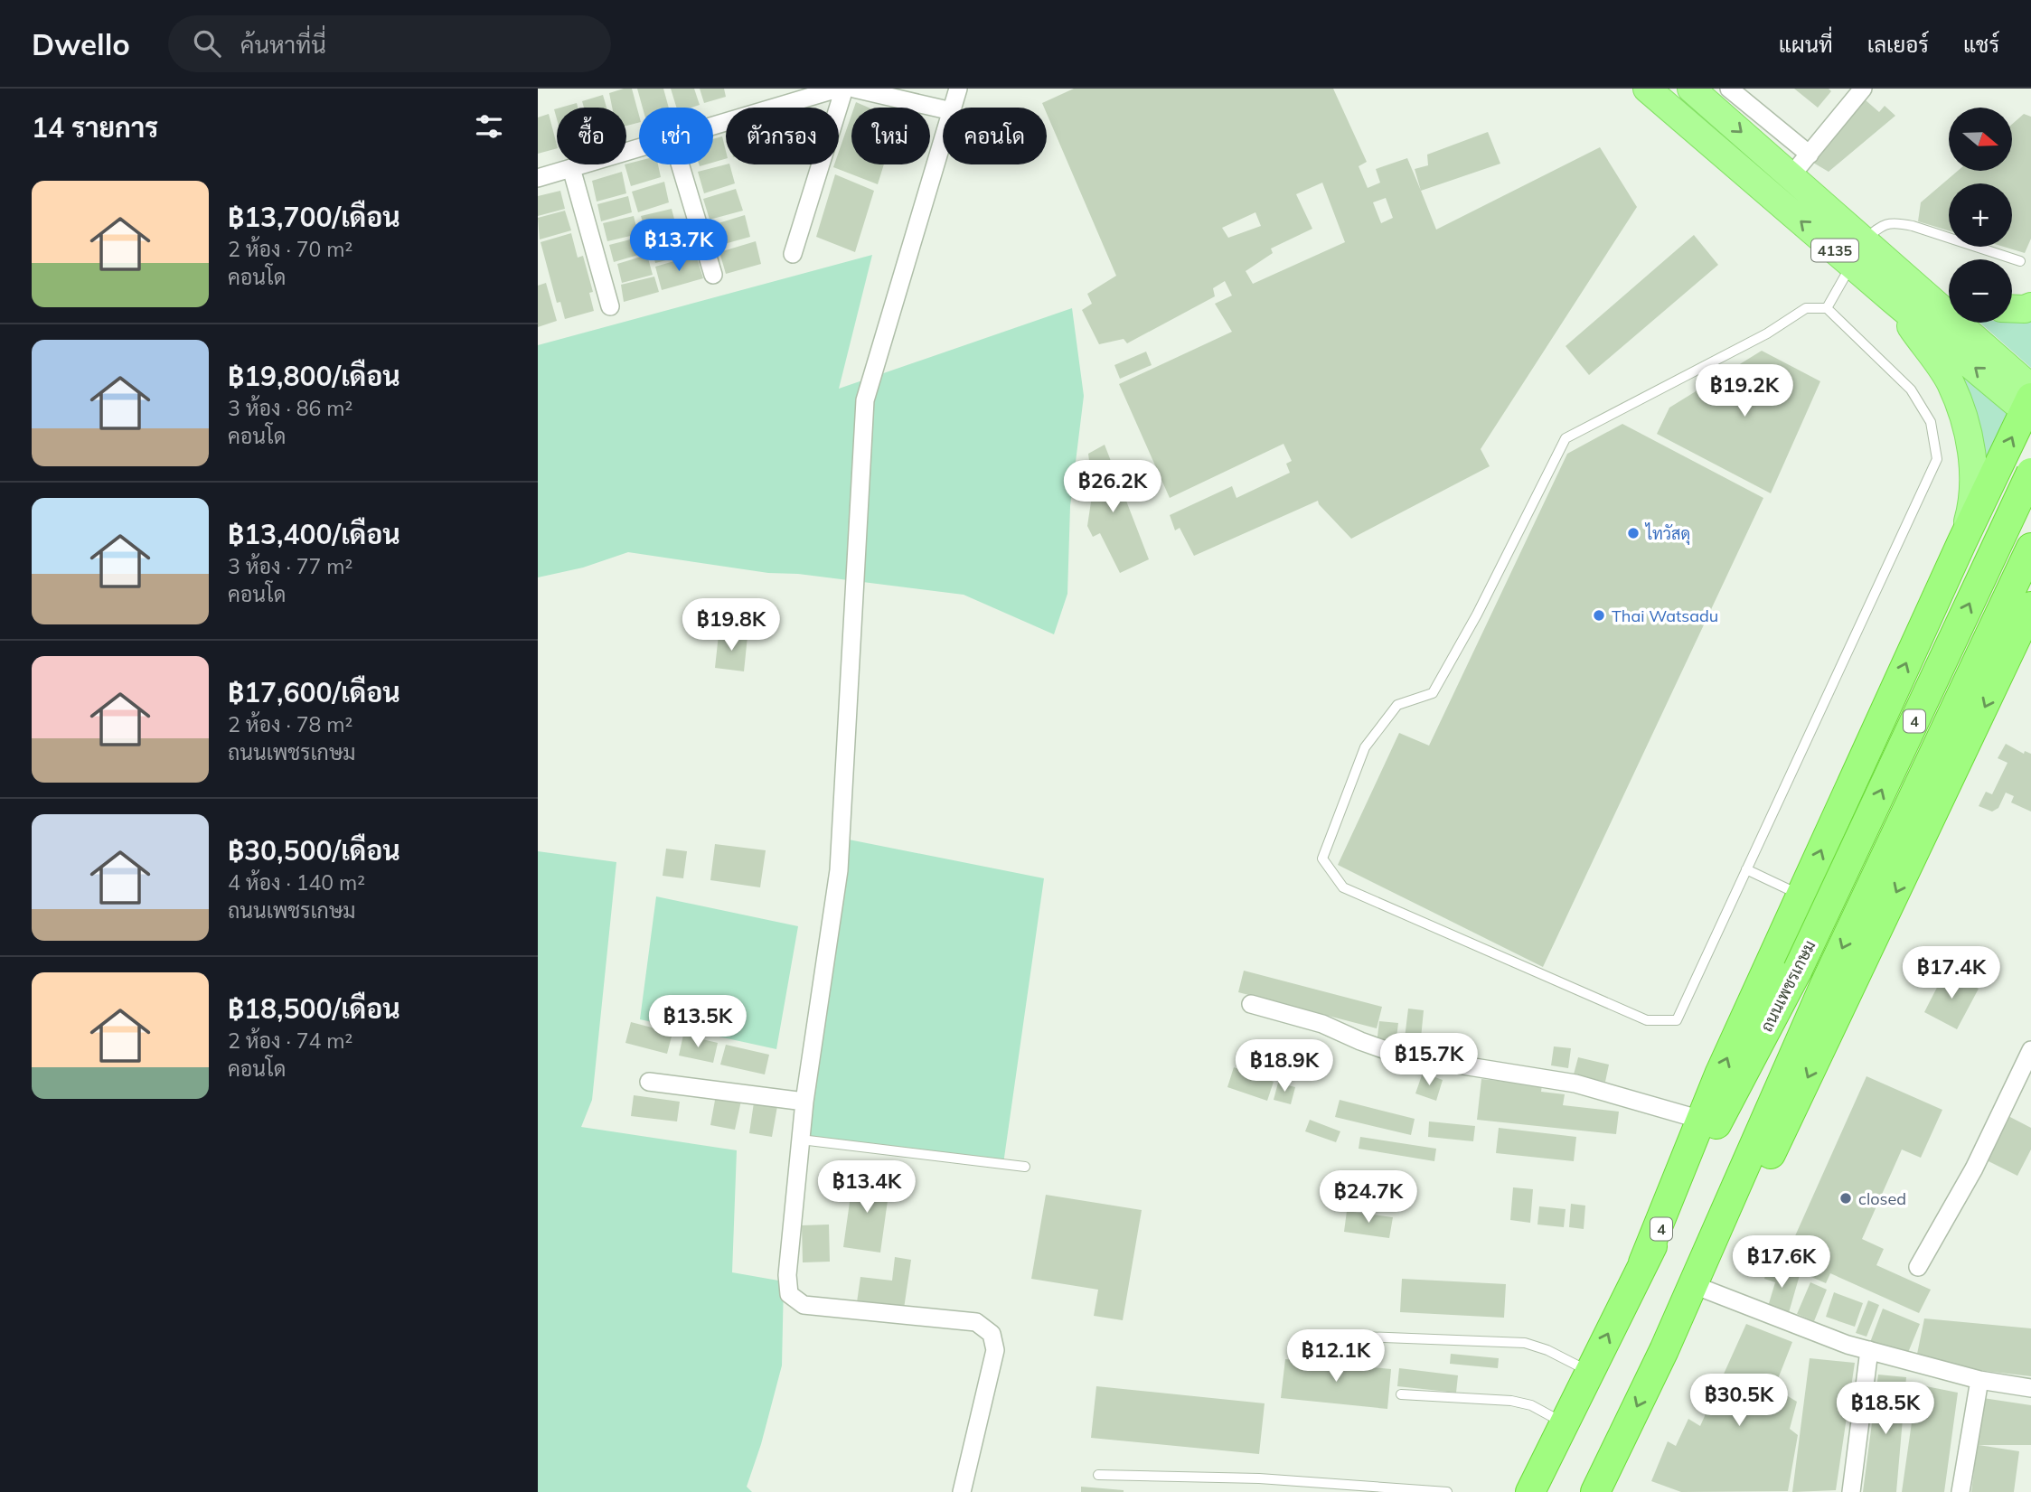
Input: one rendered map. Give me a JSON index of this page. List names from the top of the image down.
{
  "streets": {
    "highway": ["4", "ถนนเพชรเกษม"],
    "main road": ["4135"]
  },
  "places": ["ไทวัสดุ", "Thai Watsadu", "closed"],
  "north": "right",
  "page": {
    "header": "Dwello",
    "search": "ค้นหาที่นี่",
    "nav": ["แผนที่", "เลเยอร์", "แชร์"],
    "heading": "14 รายการ",
    "map_buttons": ["+", "−"],
    "chip": [
      "ซื้อ",
      "เช่า",
      "ตัวกรอง",
      "ใหม่",
      "คอนโด"
    ],
    "list": [
      {
        "name": "฿13,700/เดือน",
        "note": "2 ห้อง · 70 m² · คอนโด"
      },
      {
        "name": "฿19,800/เดือน",
        "note": "3 ห้อง · 86 m² · คอนโด"
      },
      {
        "name": "฿13,400/เดือน",
        "note": "3 ห้อง · 77 m² · คอนโด"
      },
      {
        "name": "฿17,600/เดือน",
        "note": "2 ห้อง · 78 m² · ถนนเพชรเกษม"
      },
      {
        "name": "฿30,500/เดือน",
        "note": "4 ห้อง · 140 m² · ถนนเพชรเกษม"
      },
      {
        "name": "฿18,500/เดือน",
        "note": "2 ห้อง · 74 m² · คอนโด"
      }
    ],
    "price": [
      "฿13.7K",
      "฿19.2K",
      "฿26.2K",
      "฿19.8K",
      "฿17.4K",
      "฿13.5K",
      "฿15.7K",
      "฿18.9K",
      "฿13.4K",
      "฿24.7K",
      "฿17.6K",
      "฿12.1K",
      "฿30.5K",
      "฿18.5K"
    ]
  }
}
